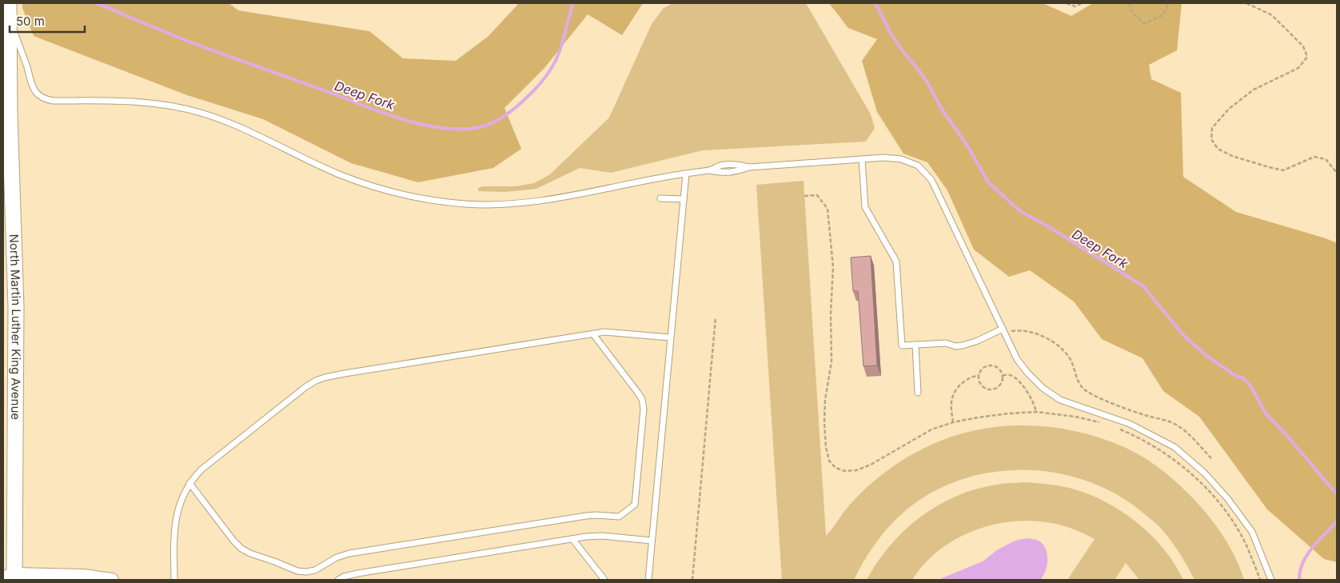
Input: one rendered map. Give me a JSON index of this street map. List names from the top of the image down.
{
  "streets": {
    "main road": ["North Martin Luther King Avenue"]
  },
  "water": ["Deep Fork"],
  "scale_bar": "50 m"
}
